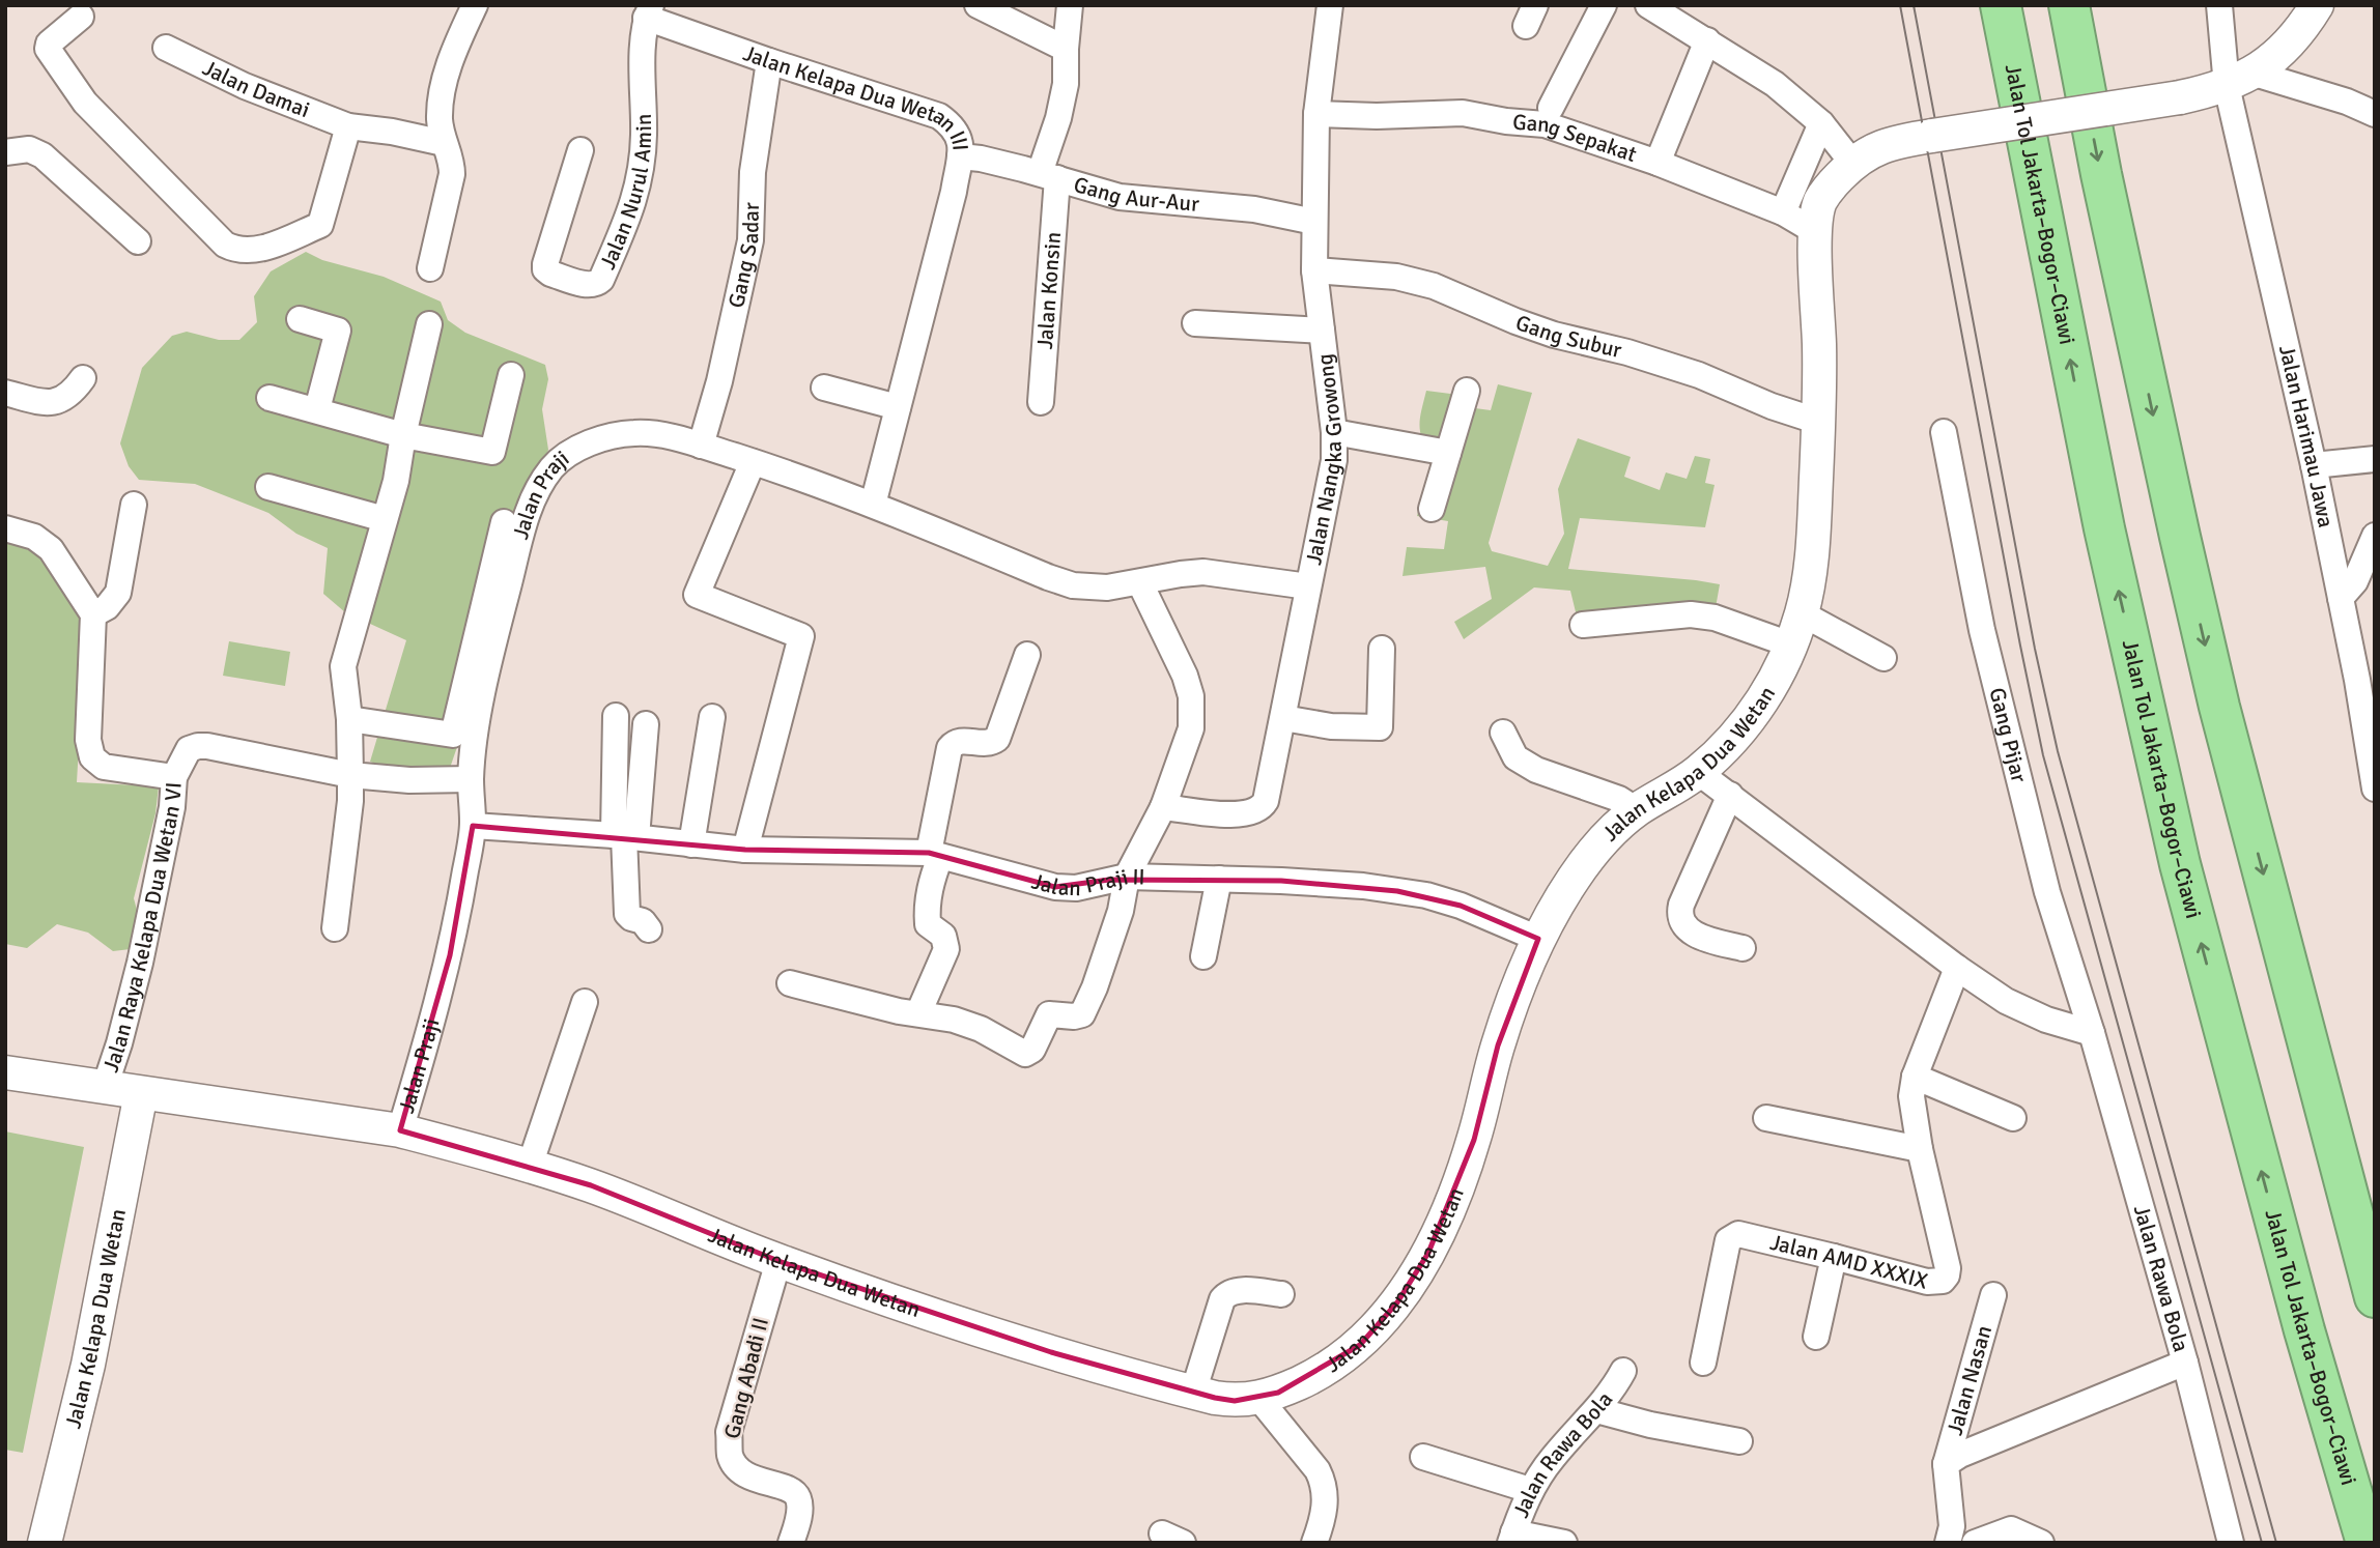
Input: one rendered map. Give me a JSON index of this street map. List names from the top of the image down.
{
  "streets": {
    "highway": ["Jalan Tol Jakarta–Bogor–Ciawi"],
    "street": [
      "Jalan Damai",
      "Jalan Kelapa Dua Wetan III",
      "Gang Sepakat",
      "Jalan Nurul Amin",
      "Gang Aur-Aur",
      "Gang Sadar",
      "Jalan Konsin",
      "Gang Subur",
      "Jalan Harimau Jawa",
      "Jalan Nangka Growong",
      "Jalan Praji",
      "Gang Pijar",
      "Jalan Kelapa Dua Wetan",
      "Jalan Praji II",
      "Jalan Raya Kelapa Dua Wetan VI",
      "Jalan AMD XXXIX",
      "Jalan Rawa Bola",
      "Gang Abadi II",
      "Jalan Nasan"
    ]
  },
  "crossings": [
    ["Jalan Kelapa Dua Wetan III", "Jalan Nurul Amin"],
    ["Jalan Kelapa Dua Wetan III", "Gang Aur-Aur"],
    ["Jalan Kelapa Dua Wetan III", "Gang Sadar"],
    ["Jalan Kelapa Dua Wetan III", "Jalan Praji"],
    ["Gang Sepakat", "Jalan Nangka Growong"],
    ["Gang Sepakat", "Jalan Kelapa Dua Wetan"],
    ["Gang Aur-Aur", "Jalan Konsin"],
    ["Gang Aur-Aur", "Jalan Nangka Growong"],
    ["Gang Sadar", "Jalan Praji"],
    ["Gang Subur", "Jalan Nangka Growong"],
    ["Gang Subur", "Jalan Kelapa Dua Wetan"],
    ["Jalan Harimau Jawa", "Jalan Kelapa Dua Wetan"],
    ["Jalan Nangka Growong", "Jalan Praji"],
    ["Jalan Praji", "Jalan Kelapa Dua Wetan"],
    ["Jalan Praji", "Jalan Praji II"],
    ["Gang Pijar", "Jalan Rawa Bola"],
    ["Jalan Kelapa Dua Wetan", "Jalan Praji II"],
    ["Jalan Kelapa Dua Wetan", "Jalan Raya Kelapa Dua Wetan VI"],
    ["Jalan Kelapa Dua Wetan", "Gang Abadi II"],
    ["Jalan Rawa Bola", "Jalan Nasan"]
  ]
}
